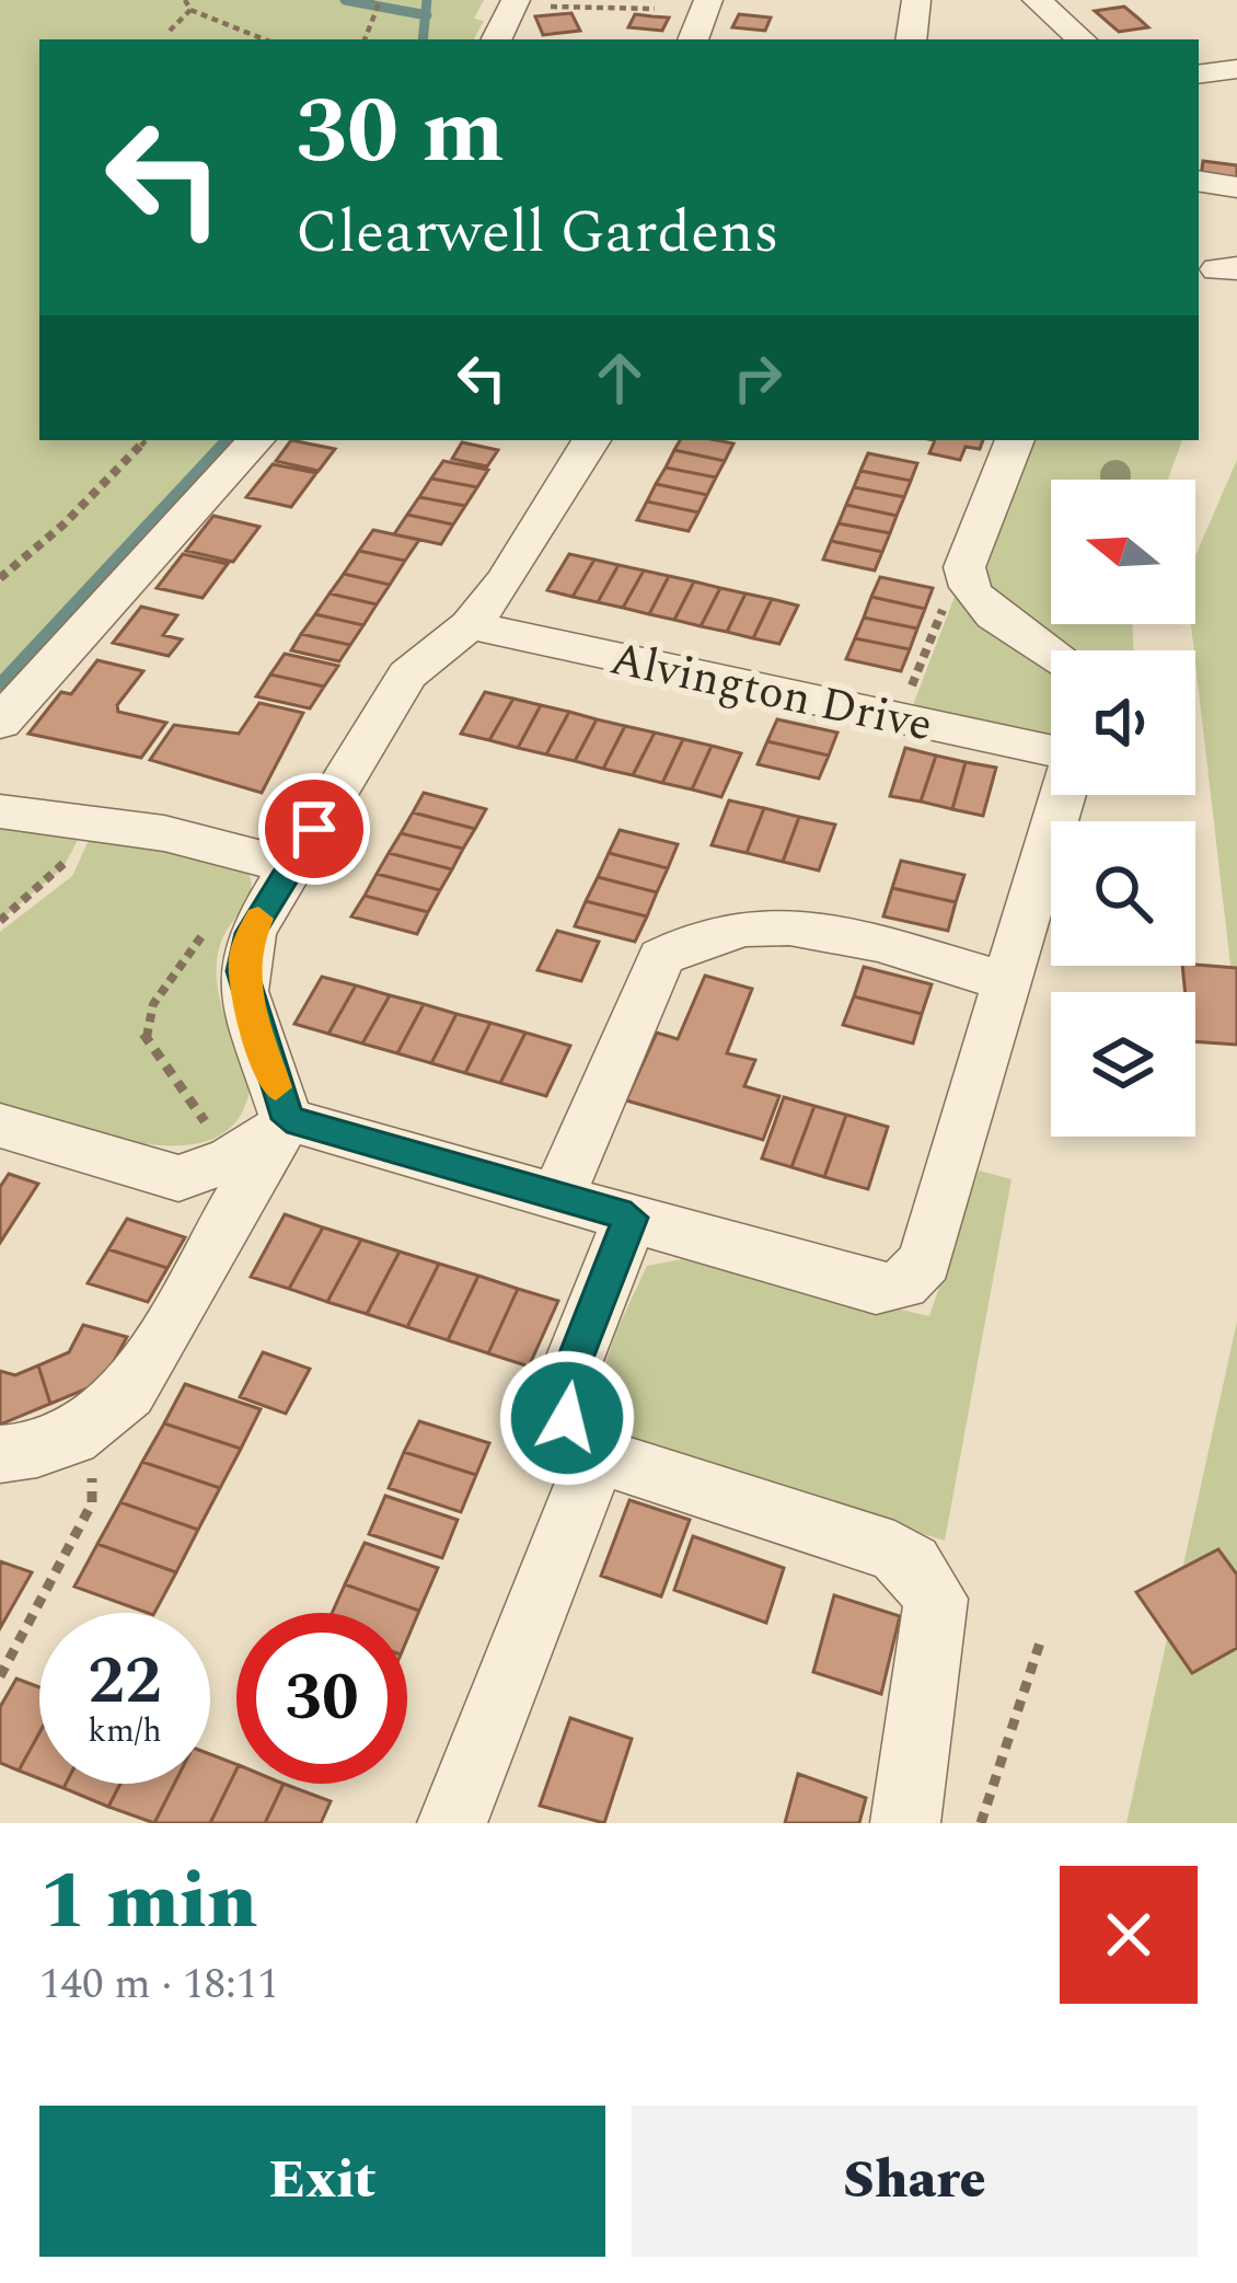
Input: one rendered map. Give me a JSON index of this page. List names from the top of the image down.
{
  "streets": {
    "street": ["Alvington Drive"]
  },
  "north": "left",
  "page": {
    "turn": ["30 m", "Clearwell Gardens"],
    "speed": "22 km/h",
    "limit": "30",
    "heading": ["1 min", "140 m · 18:11"],
    "buttons": ["Exit", "Share"]
  }
}
